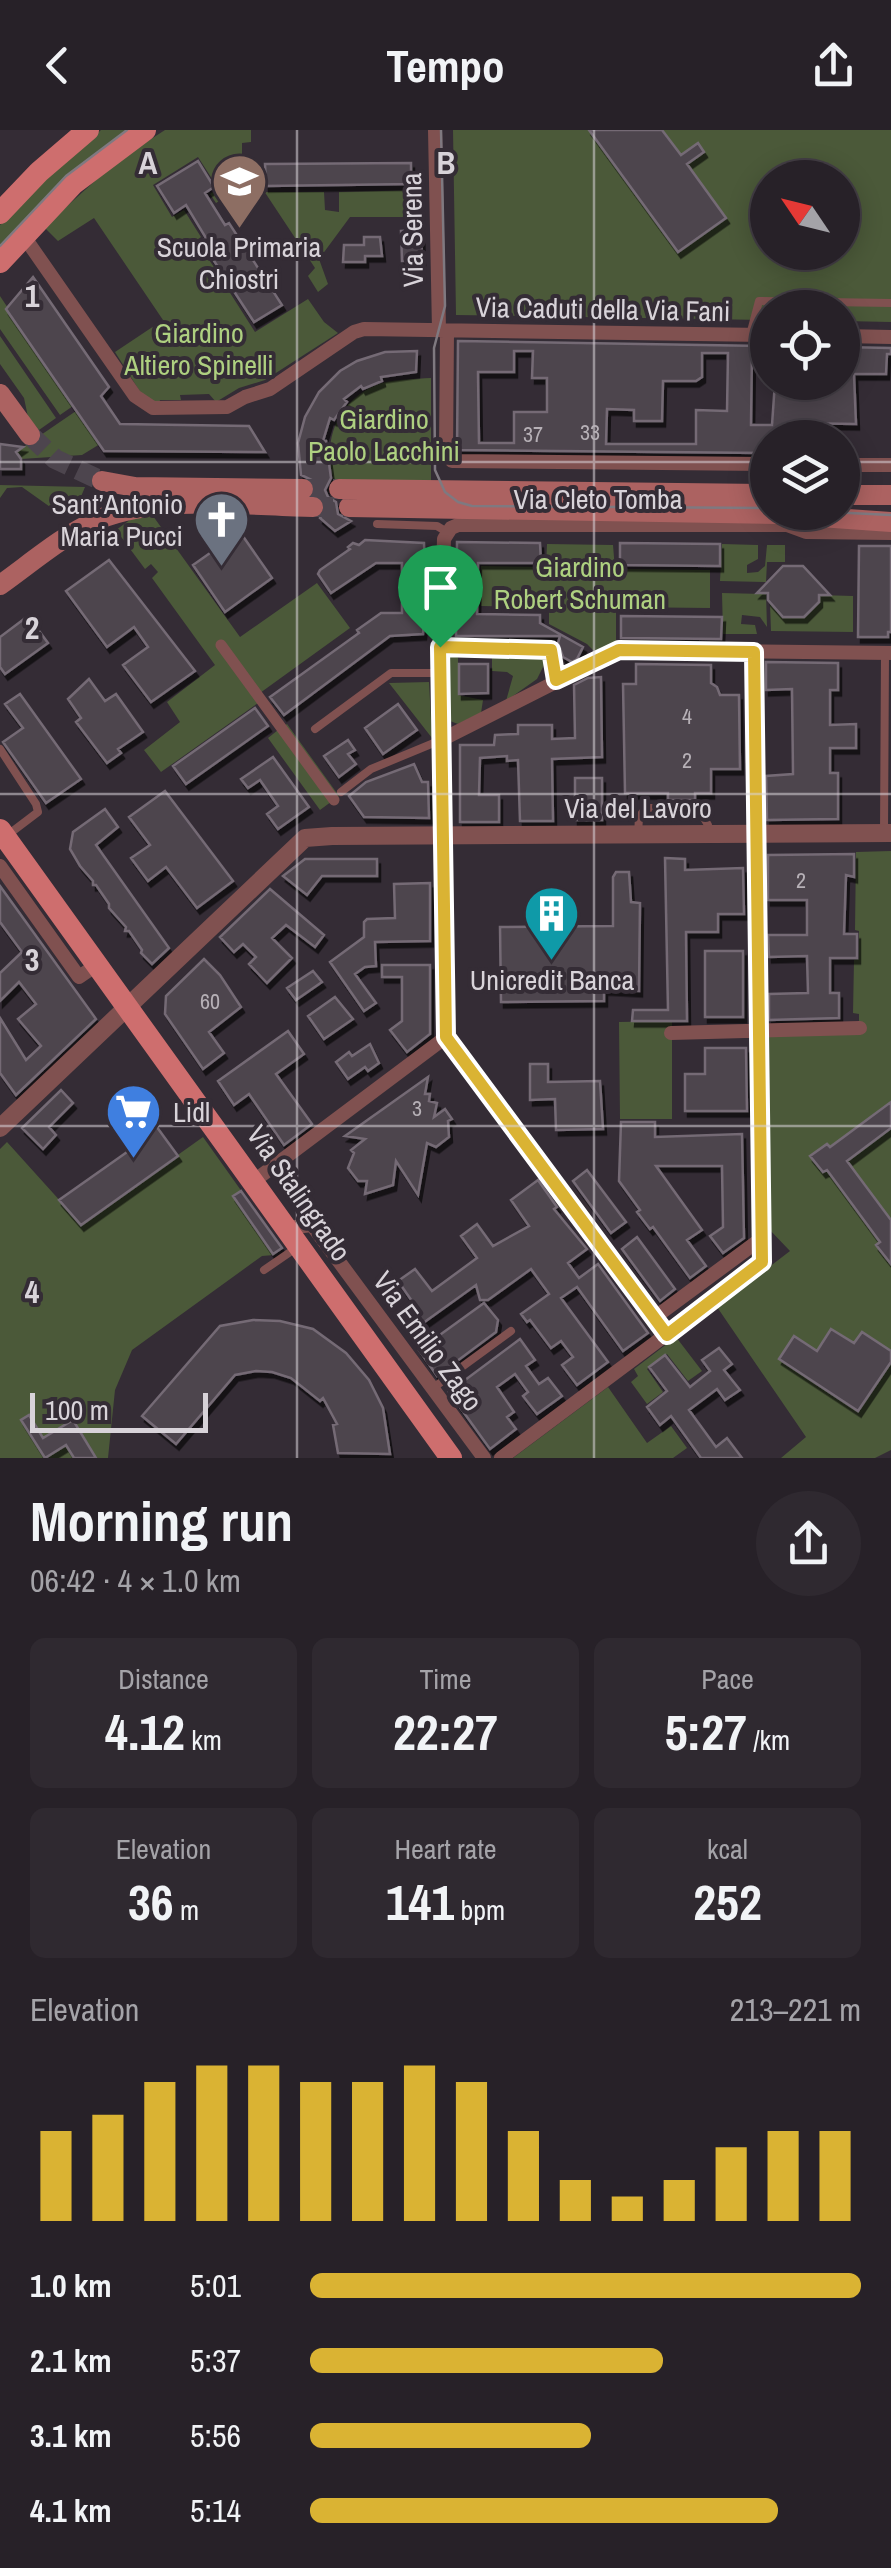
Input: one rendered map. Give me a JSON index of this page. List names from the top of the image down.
{
  "streets": {
    "main road": ["Via Stalingrado"],
    "street": [
      "Via Serena",
      "Via Caduti della Via Fani",
      "Via Cleto Tomba",
      "Via del Lavoro",
      "Via Emilio Zago"
    ]
  },
  "crossings": [
    ["Via Serena", "Via Caduti della Via Fani"],
    ["Via del Lavoro", "Via Stalingrado"],
    ["Via Stalingrado", "Via Emilio Zago"]
  ],
  "parks": ["Giardino Altiero Spinelli", "Giardino Paolo Lacchini", "Giardino Robert Schuman"],
  "places": {
    "school or university": ["Scuola Primaria Chiostri"],
    "church": ["Sant’Antonio Maria Pucci"],
    "building": ["Unicredit Banca"],
    "supermarket": ["Lidl"]
  },
  "house_numbers": [
    "33",
    "37",
    "4",
    "2",
    "2",
    "60",
    "3"
  ],
  "scale_bar": "100 m",
  "north": "top left",
  "page": {
    "header": "Tempo",
    "scale": "100 m",
    "heading": ["Morning run", "06:42 · 4 × 1.0 km"],
    "stats": [
      ["Distance", "4.12 km"],
      ["Time", "22:27"],
      ["Pace", "5:27 /km"],
      ["Elevation", "36 m"],
      ["Heart rate", "141 bpm"],
      ["kcal", "252"]
    ],
    "chart": ["Elevation", "213–221 m"],
    "list": [
      {
        "name": "1.0 km",
        "note": "5:01"
      },
      {
        "name": "2.1 km",
        "note": "5:37"
      },
      {
        "name": "3.1 km",
        "note": "5:56"
      },
      {
        "name": "4.1 km",
        "note": "5:14"
      }
    ]
  },
  "grid": {
    "columns": ["A", "B"],
    "rows": [
      "1",
      "2",
      "3",
      "4"
    ]
  }
}
